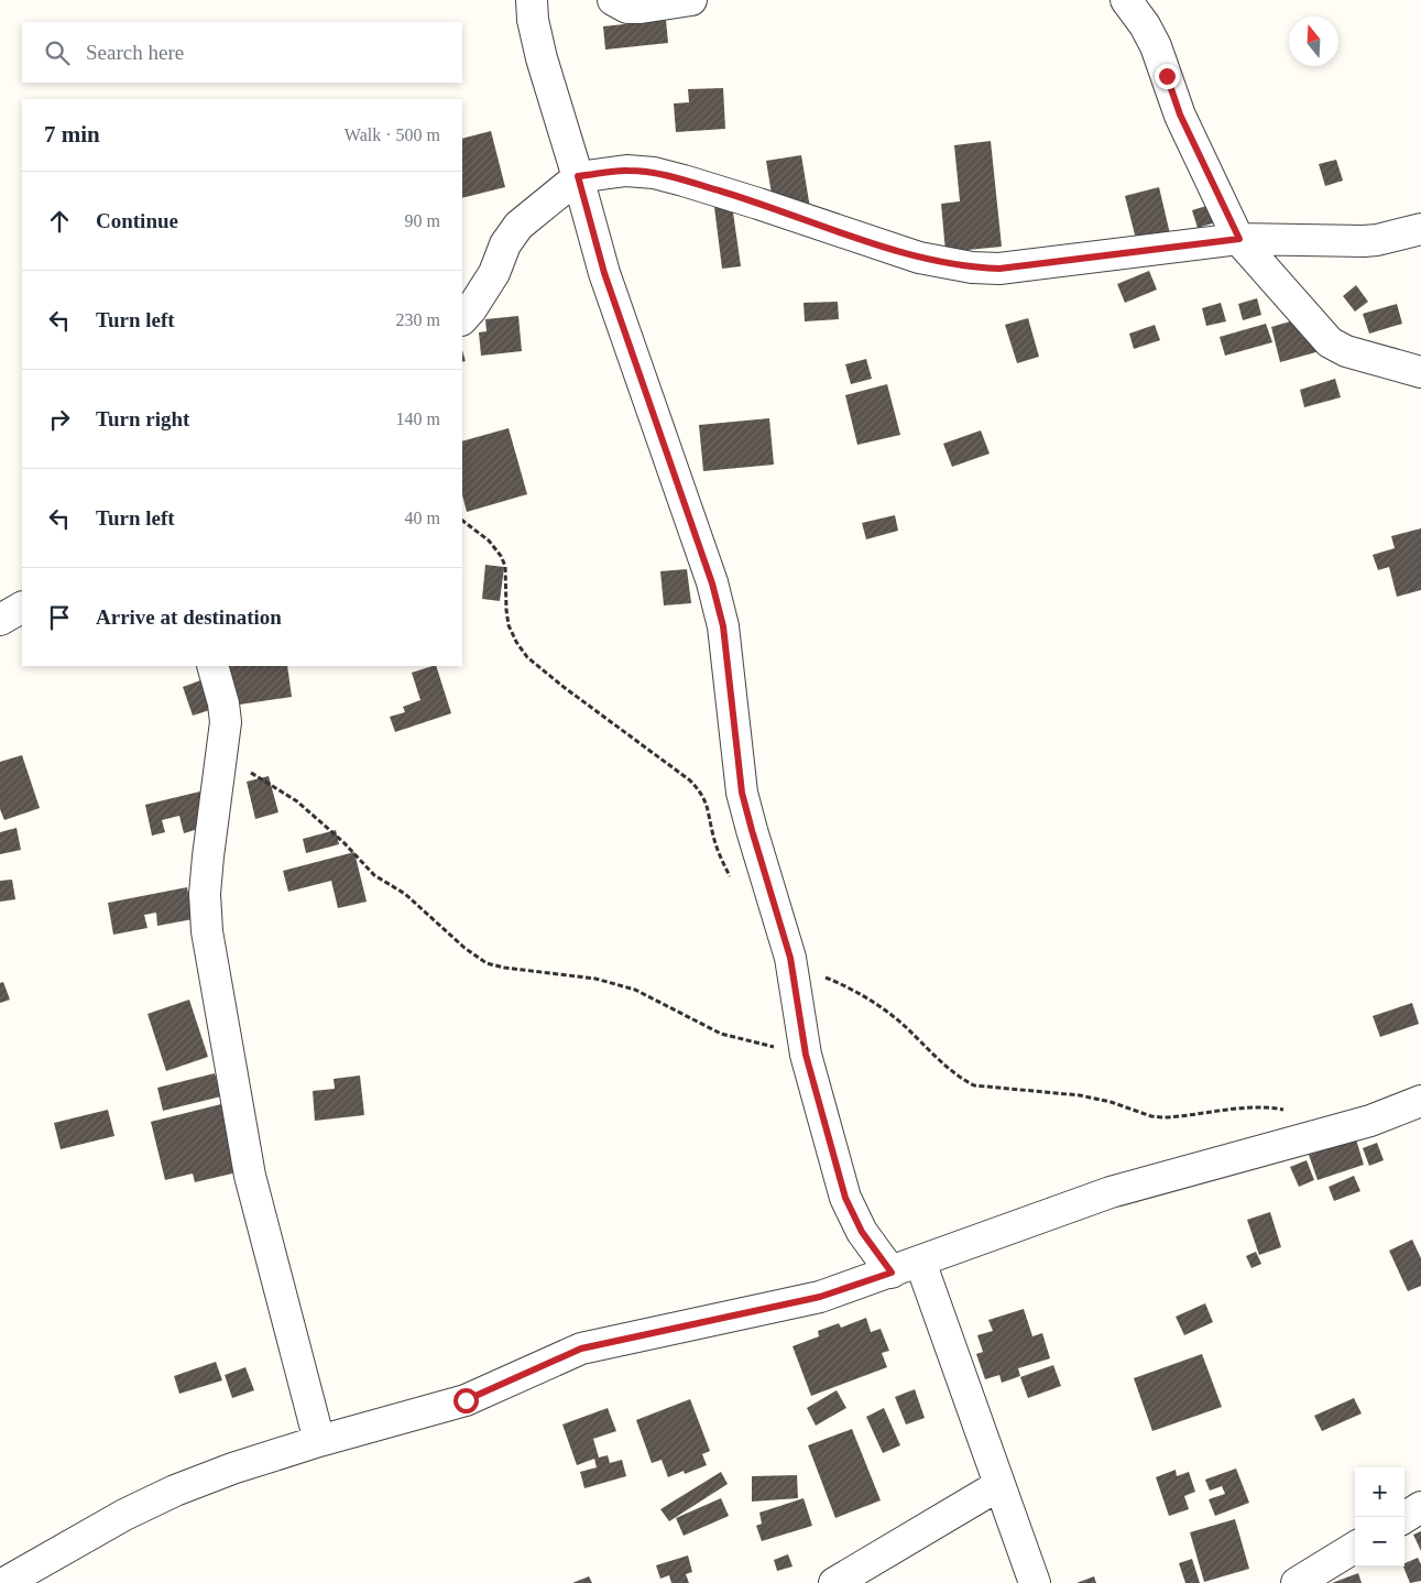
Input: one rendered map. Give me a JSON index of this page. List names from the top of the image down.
{
  "north": "top",
  "page": {
    "search": "Search here",
    "heading": ["7 min", "Walk · 500 m"],
    "list": [
      ["Continue", "90 m"],
      ["Turn left", "230 m"],
      ["Turn right", "140 m"],
      ["Turn left", "40 m"],
      "Arrive at destination"
    ],
    "map_buttons": ["+", "−"]
  }
}
